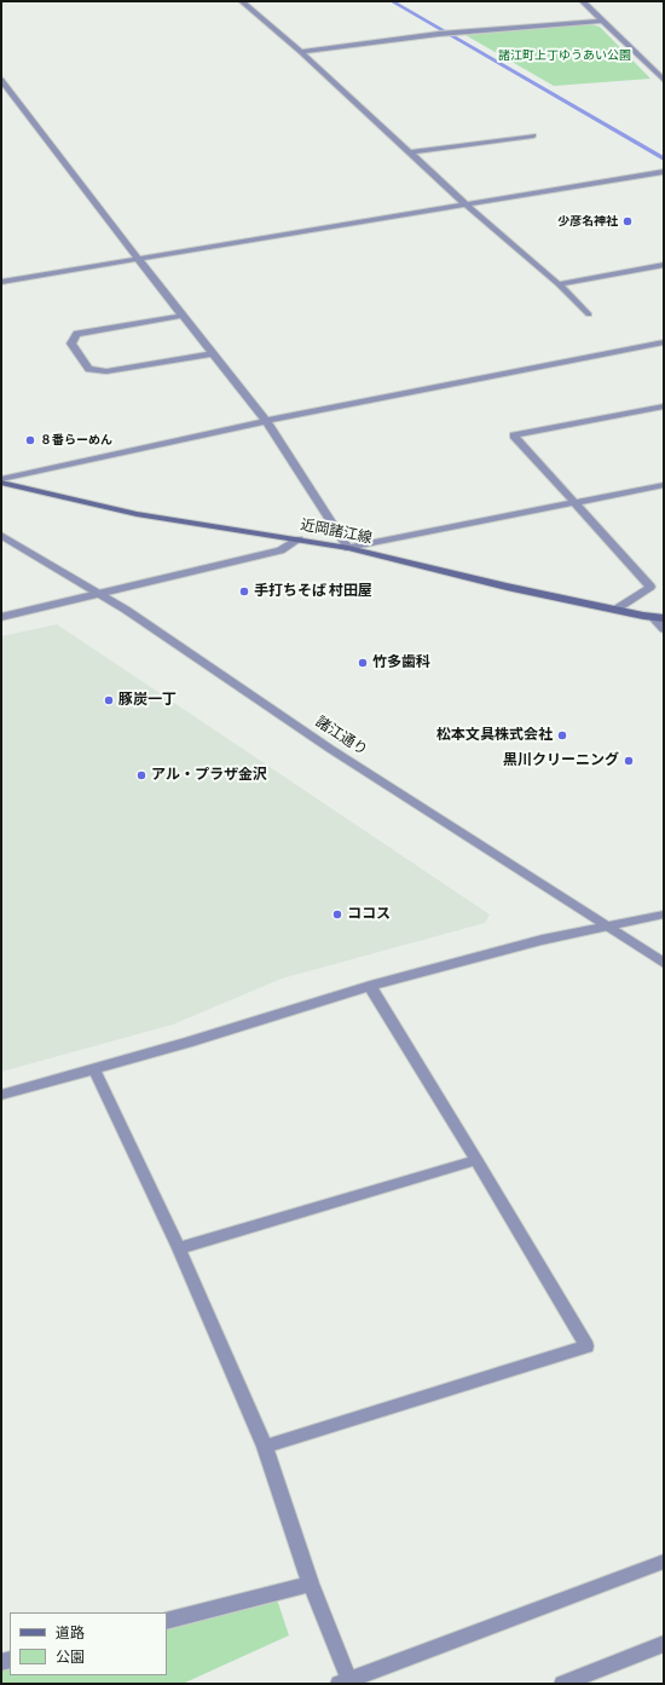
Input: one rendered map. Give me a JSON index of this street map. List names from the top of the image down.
{
  "streets": {
    "main road": ["近岡諸江線"],
    "street": ["諸江通り"]
  },
  "parks": ["諸江町上丁ゆうあい公園"],
  "places": [
    "少彦名神社",
    "８番らーめん",
    "手打ちそば 村田屋",
    "竹多歯科",
    "豚炭一丁",
    "松本文具株式会社",
    "黒川クリーニング",
    "アル・プラザ金沢",
    "ココス"
  ],
  "legend": ["道路", "公園"]
}
